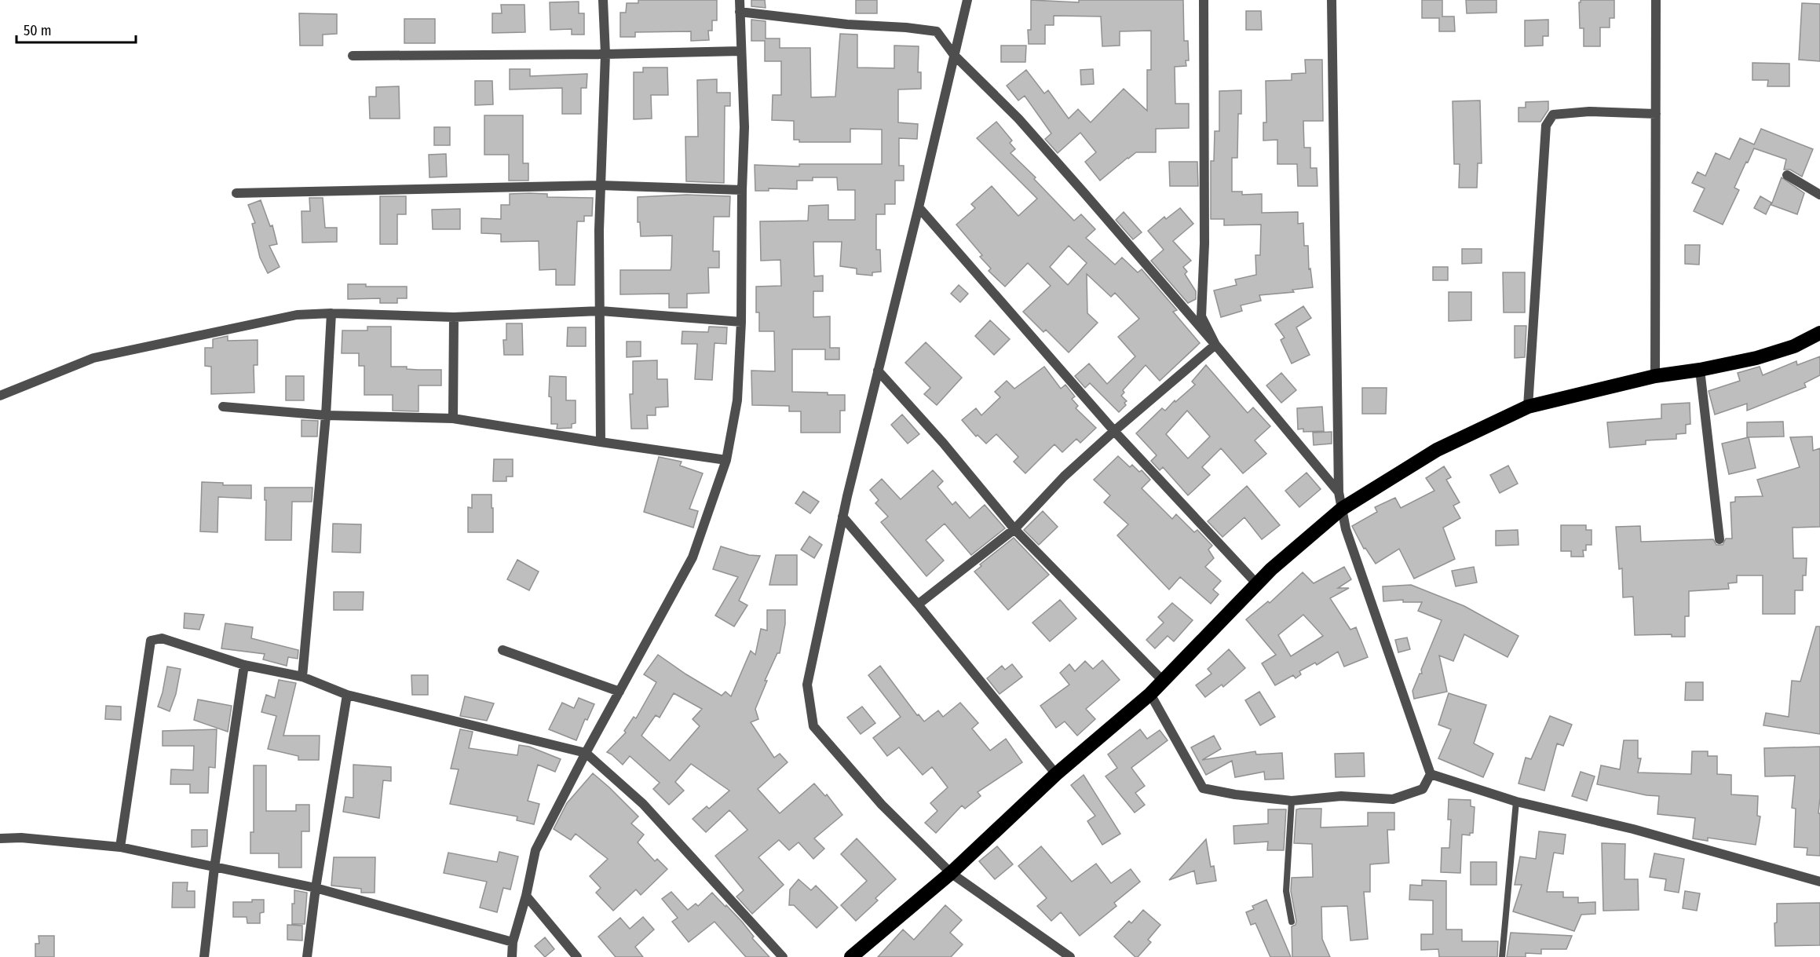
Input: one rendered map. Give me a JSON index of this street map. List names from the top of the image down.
{
  "scale_bar": "50 m"
}
